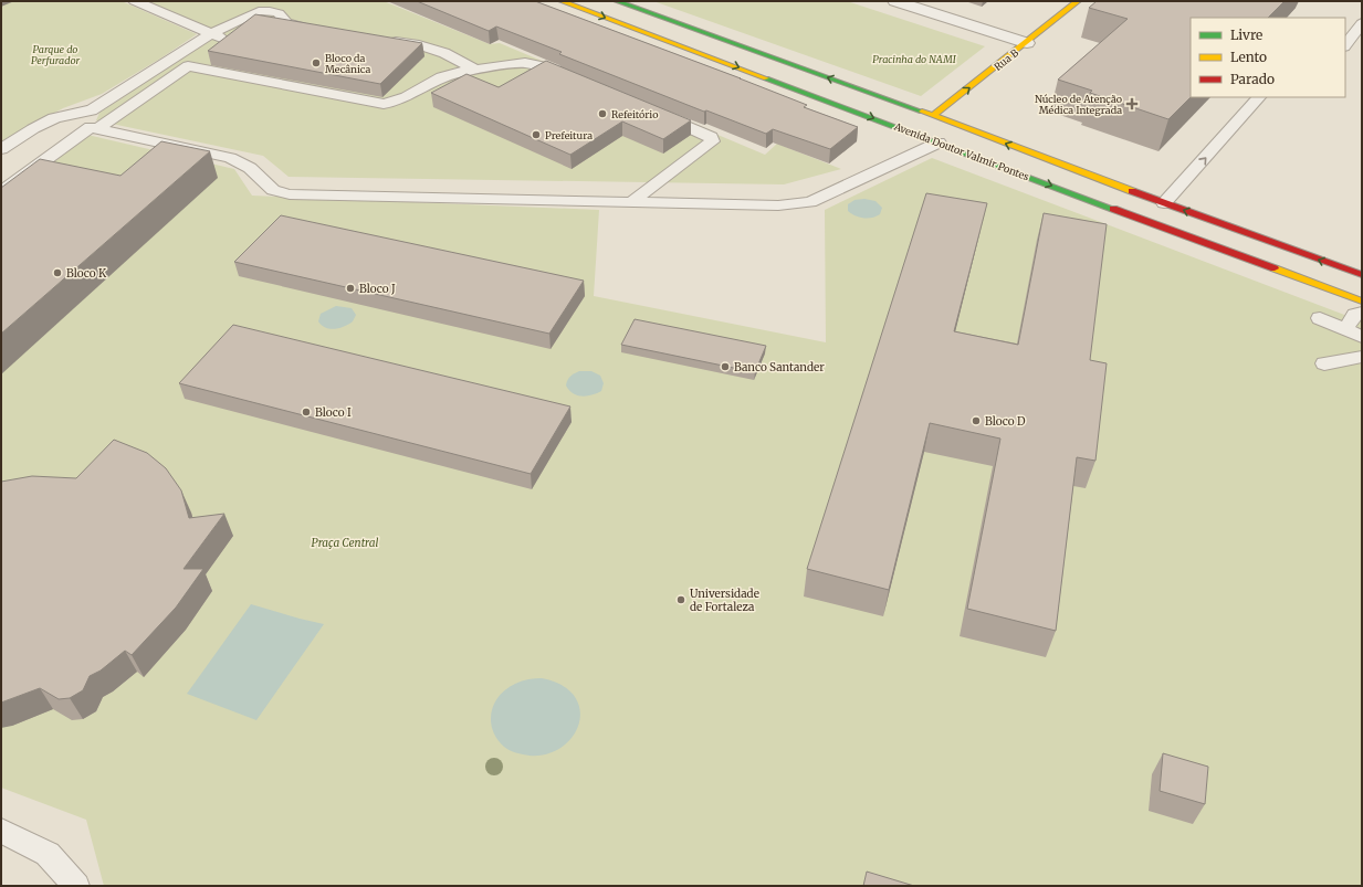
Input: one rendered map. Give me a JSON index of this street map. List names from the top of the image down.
{
  "streets": {
    "street": ["Rua B", "Avenida Doutor Valmir Pontes"]
  },
  "one_way": ["Rua B"],
  "parks": ["Parque do Perfurador", "Pracinha do NAMI", "Praça Central"],
  "places": {
    "other": [
      "Bloco da Mecânica",
      "Refeitório",
      "Prefeitura",
      "Bloco K",
      "Bloco J",
      "Banco Santander",
      "Bloco I",
      "Bloco D",
      "Universidade de Fortaleza"
    ],
    "health": ["Núcleo de Atenção Médica Integrada"]
  },
  "legend": ["Livre", "Lento", "Parado"]
}
